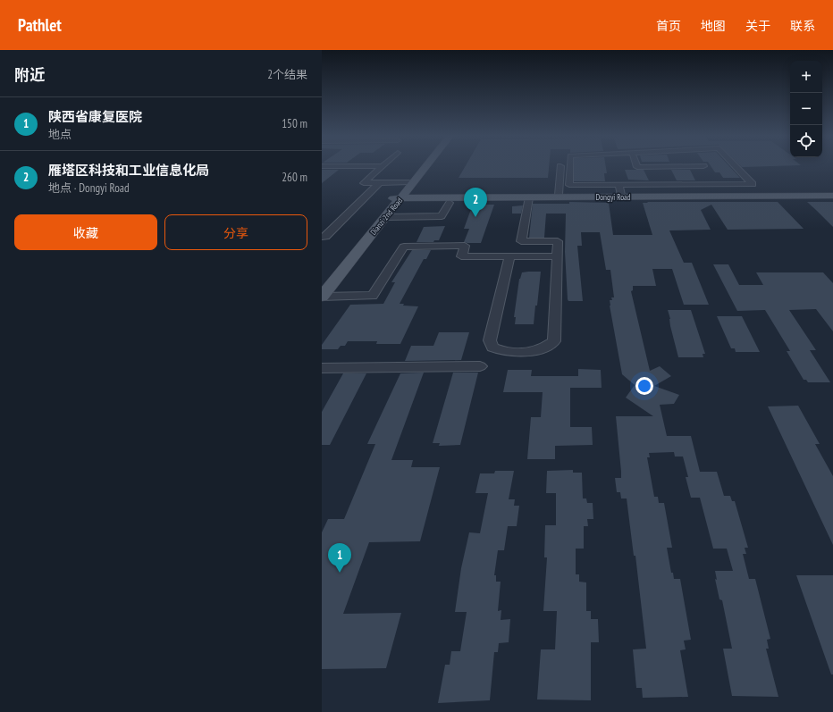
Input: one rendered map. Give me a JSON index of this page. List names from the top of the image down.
{
  "streets": {
    "main road": ["Dongyi Road", "Dianzi 2nd Road"]
  },
  "crossings": [
    ["Dongyi Road", "Dianzi 2nd Road"]
  ],
  "page": {
    "header": "Pathlet",
    "nav": [
      "首页",
      "地图",
      "关于",
      "联系"
    ],
    "heading": ["附近", "2个结果"],
    "map_buttons": ["+", "−"],
    "list": [
      {
        "mark": "1",
        "name": "陕西省康复医院",
        "note": "地点",
        "value": "150 m"
      },
      {
        "mark": "2",
        "name": "雁塔区科技和工业信息化局",
        "note": "地点 · Dongyi Road",
        "value": "260 m"
      }
    ],
    "pins": ["2", "1"],
    "buttons": ["收藏", "分享"]
  }
}
